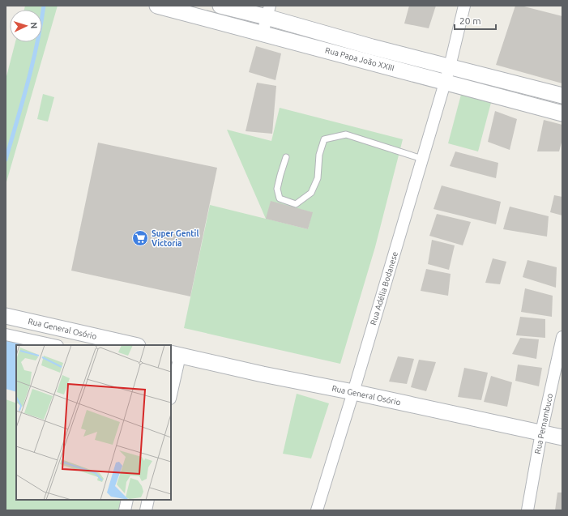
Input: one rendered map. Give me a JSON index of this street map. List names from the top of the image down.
{
  "streets": {
    "street": [
      "Rua Papa João XXIII",
      "Rua Adélia Bodanese",
      "Rua General Osório",
      "Rua Pernambuco"
    ]
  },
  "crossings": [
    ["Rua Papa João XXIII", "Rua Adélia Bodanese"],
    ["Rua Adélia Bodanese", "Rua General Osório"],
    ["Rua General Osório", "Rua Pernambuco"]
  ],
  "places": {
    "supermarket": ["Super Gentil Victoria"]
  },
  "scale_bar": "20 m",
  "north": "right"
}
